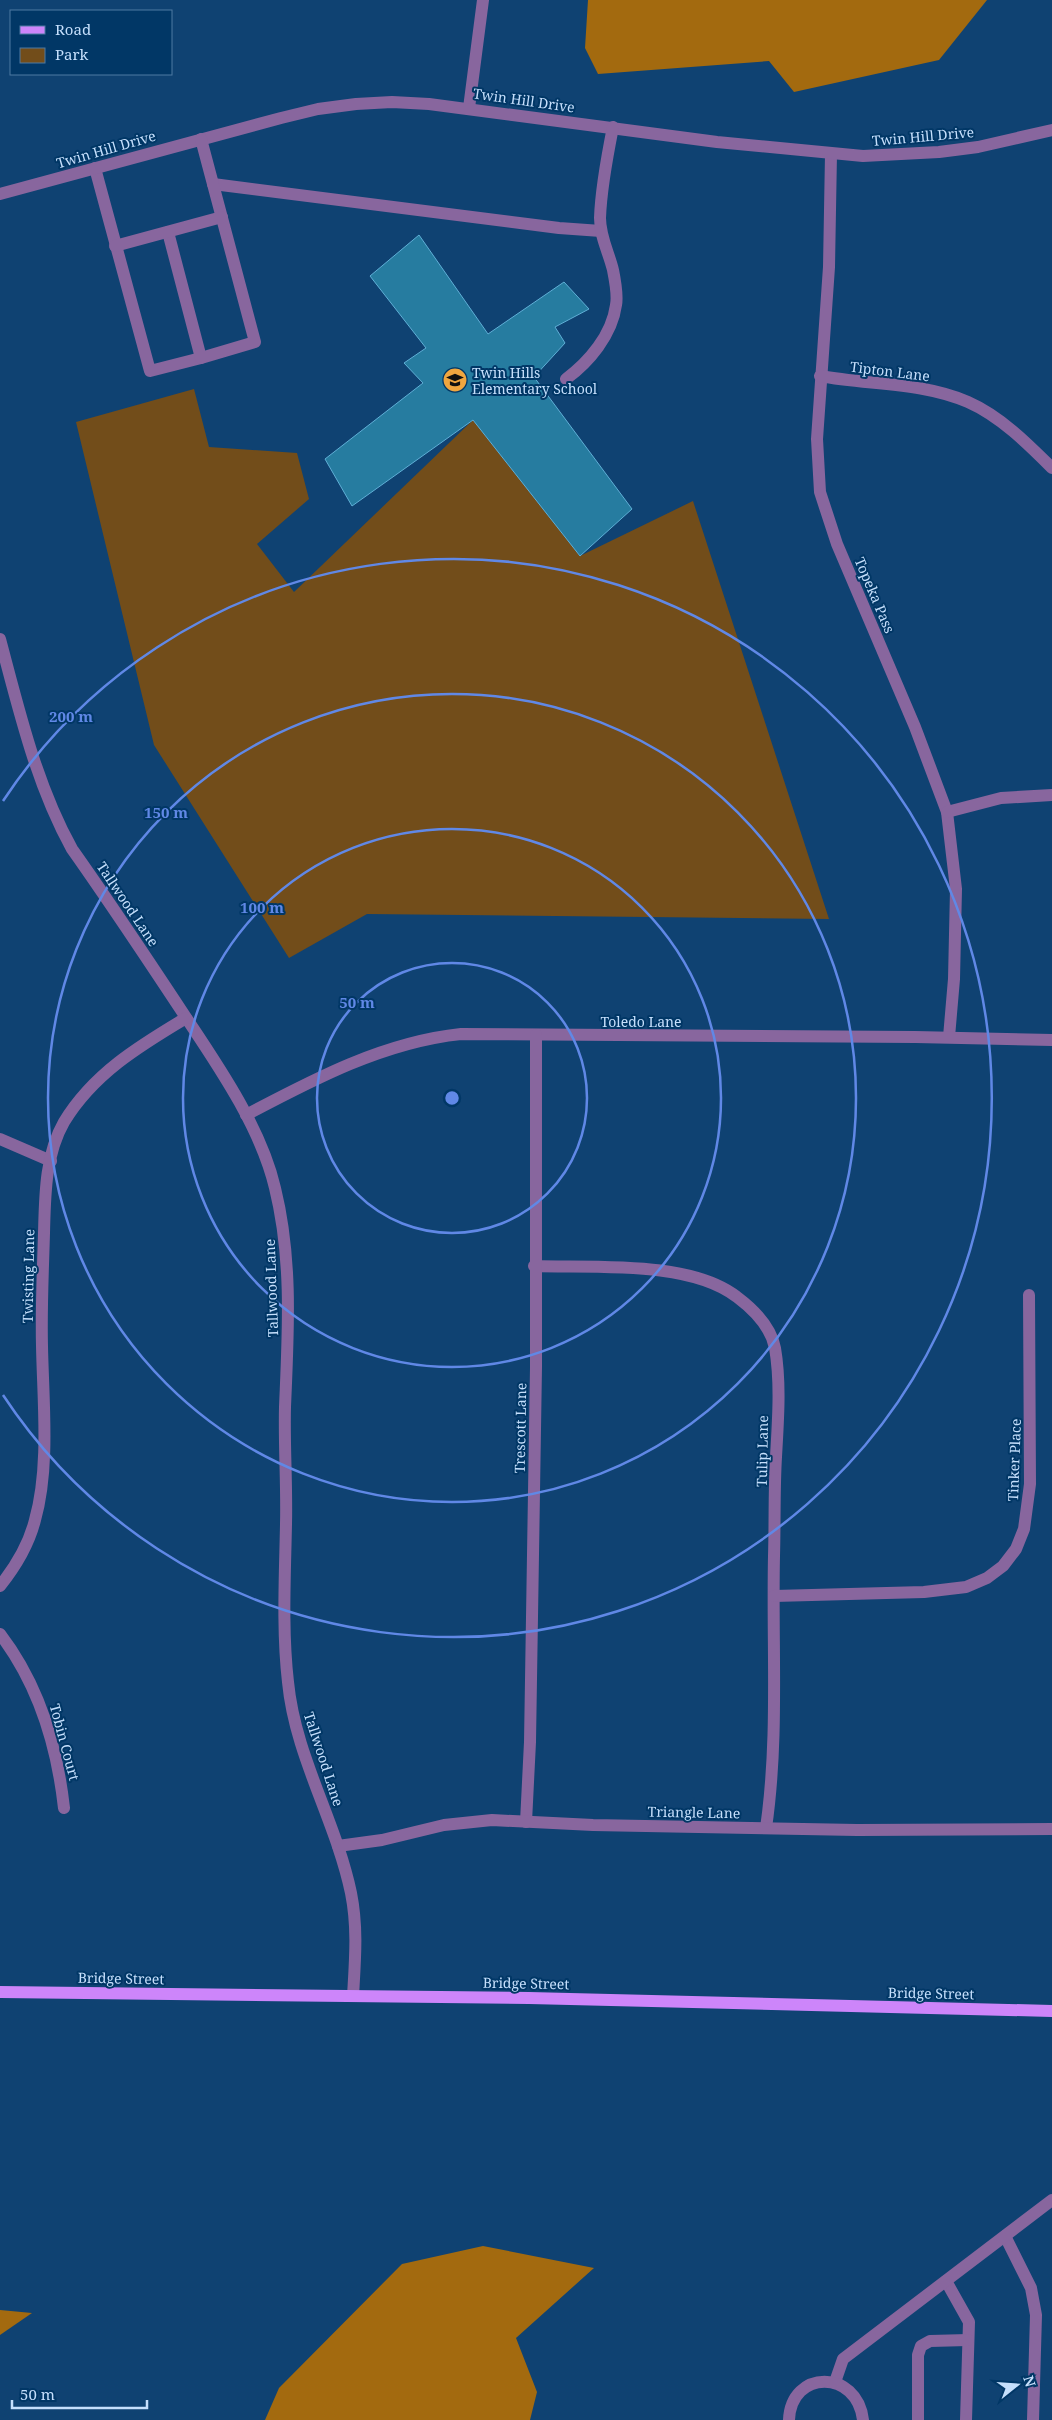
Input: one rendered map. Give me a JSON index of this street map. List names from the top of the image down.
{
  "streets": {
    "main road": ["Bridge Street"],
    "street": [
      "Twin Hill Drive",
      "Tipton Lane",
      "Topeka Pass",
      "Tallwood Lane",
      "Toledo Lane",
      "Twisting Lane",
      "Trescott Lane",
      "Tulip Lane",
      "Tinker Place",
      "Tobin Court",
      "Triangle Lane"
    ]
  },
  "crossings": [
    ["Twin Hill Drive", "Topeka Pass"],
    ["Tipton Lane", "Topeka Pass"],
    ["Topeka Pass", "Toledo Lane"],
    ["Tallwood Lane", "Toledo Lane"],
    ["Tallwood Lane", "Twisting Lane"],
    ["Tallwood Lane", "Triangle Lane"],
    ["Tallwood Lane", "Bridge Street"],
    ["Toledo Lane", "Trescott Lane"],
    ["Trescott Lane", "Tulip Lane"],
    ["Trescott Lane", "Triangle Lane"],
    ["Tulip Lane", "Tinker Place"],
    ["Tulip Lane", "Triangle Lane"]
  ],
  "places": {
    "school or university": ["Twin Hills Elementary School"]
  },
  "legend": ["Road", "Park"],
  "scale_bar": "50 m",
  "north": "right",
  "rings": [
    "200 m",
    "150 m",
    "100 m",
    "50 m"
  ]
}
